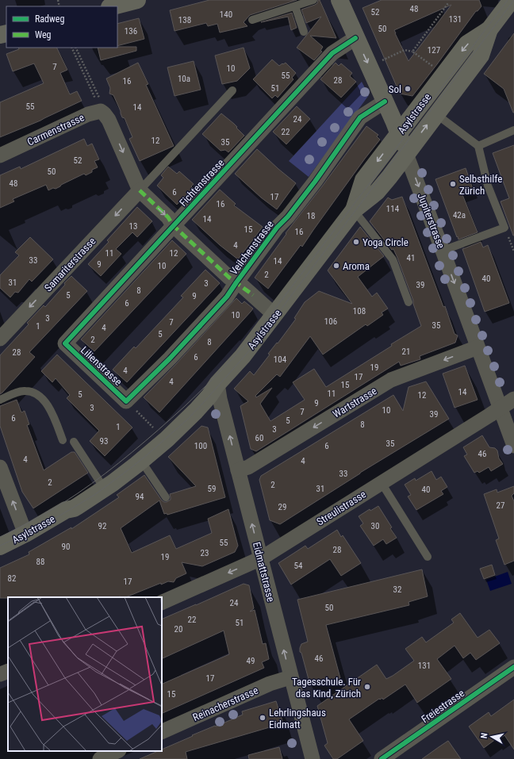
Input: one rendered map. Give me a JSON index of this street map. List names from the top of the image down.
{
  "streets": {
    "main road": ["Asylstrasse", "Jupiterstrasse"],
    "street": [
      "Carmenstrasse",
      "Fichtenstrasse",
      "Veilchenstrasse",
      "Samariterstrasse",
      "Lilienstrasse",
      "Wartstrasse",
      "Streulistrasse",
      "Eidmattstrasse",
      "Reinacherstrasse",
      "Freiestrasse"
    ]
  },
  "crossings": [
    ["Asylstrasse", "Jupiterstrasse"],
    ["Asylstrasse", "Eidmattstrasse"],
    ["Carmenstrasse", "Samariterstrasse"],
    ["Fichtenstrasse", "Jupiterstrasse"],
    ["Fichtenstrasse", "Lilienstrasse"],
    ["Jupiterstrasse", "Veilchenstrasse"],
    ["Jupiterstrasse", "Wartstrasse"],
    ["Jupiterstrasse", "Streulistrasse"],
    ["Veilchenstrasse", "Lilienstrasse"],
    ["Wartstrasse", "Eidmattstrasse"],
    ["Streulistrasse", "Eidmattstrasse"],
    ["Eidmattstrasse", "Reinacherstrasse"]
  ],
  "one_way": [
    "Jupiterstrasse",
    "Samariterstrasse",
    "Wartstrasse",
    "Eidmattstrasse"
  ],
  "places": [
    "Sol",
    "Selbsthilfe Zürich",
    "Yoga Circle",
    "Aroma",
    "Tagesschule. Für das Kind, Zürich",
    "Lehrlingshaus Eidmatt"
  ],
  "house_numbers": [
    "48",
    "52",
    "140",
    "131",
    "138",
    "50",
    "136",
    "127",
    "7",
    "10",
    "55",
    "10a",
    "28",
    "16",
    "51",
    "55",
    "14",
    "24",
    "22",
    "12",
    "35",
    "52",
    "50",
    "48",
    "6",
    "17",
    "16",
    "114",
    "42a",
    "18",
    "14",
    "13",
    "15",
    "16",
    "4",
    "11",
    "12",
    "41",
    "33",
    "14",
    "9",
    "10",
    "2",
    "40",
    "31",
    "3",
    "39",
    "8",
    "5",
    "9",
    "6",
    "108",
    "10",
    "3",
    "106",
    "7",
    "35",
    "1",
    "4",
    "5",
    "2",
    "8",
    "21",
    "28",
    "6",
    "104",
    "19",
    "4",
    "17",
    "4",
    "15",
    "14",
    "11",
    "5",
    "12",
    "9",
    "3",
    "10",
    "7",
    "39",
    "6",
    "5",
    "8",
    "1",
    "3",
    "60",
    "93",
    "35",
    "100",
    "6",
    "46",
    "4",
    "4",
    "33",
    "2",
    "2",
    "59",
    "31",
    "40",
    "94",
    "27",
    "29",
    "92",
    "30",
    "55",
    "90",
    "28",
    "23",
    "19",
    "88",
    "54",
    "82",
    "17",
    "32",
    "24",
    "50",
    "22",
    "51",
    "20",
    "46",
    "49",
    "131",
    "17",
    "15"
  ],
  "legend": ["Radweg", "Weg"],
  "north": "left"
}
